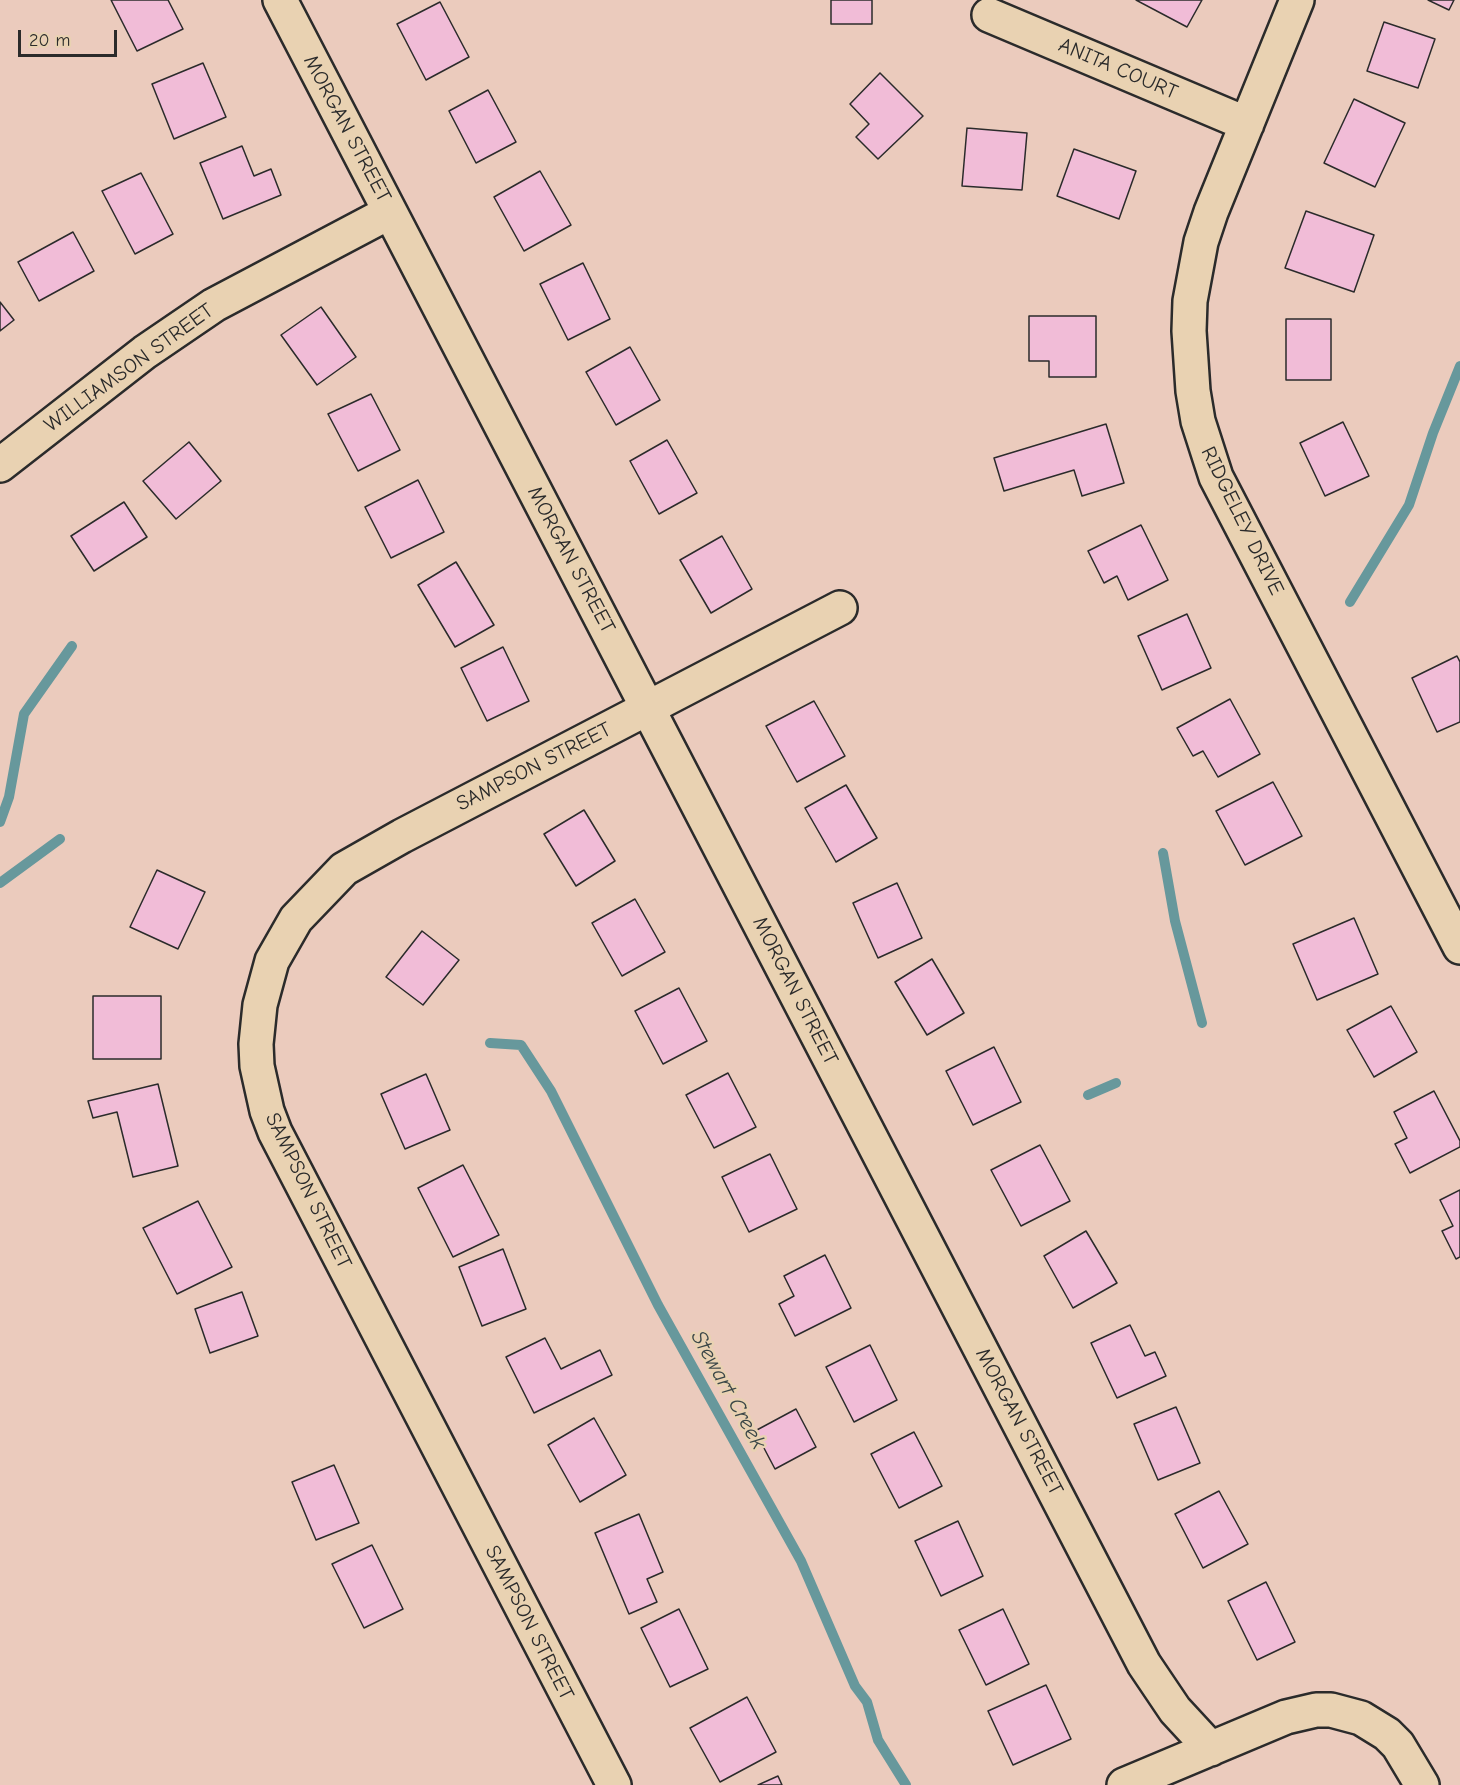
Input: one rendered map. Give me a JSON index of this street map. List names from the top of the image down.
{
  "streets": {
    "street": [
      "ANITA COURT",
      "MORGAN STREET",
      "WILLIAMSON STREET",
      "RIDGELEY DRIVE",
      "SAMPSON STREET"
    ]
  },
  "crossings": [
    ["ANITA COURT", "RIDGELEY DRIVE"],
    ["MORGAN STREET", "WILLIAMSON STREET"],
    ["MORGAN STREET", "SAMPSON STREET"]
  ],
  "water": ["Stewart Creek"],
  "scale_bar": "20 m"
}
